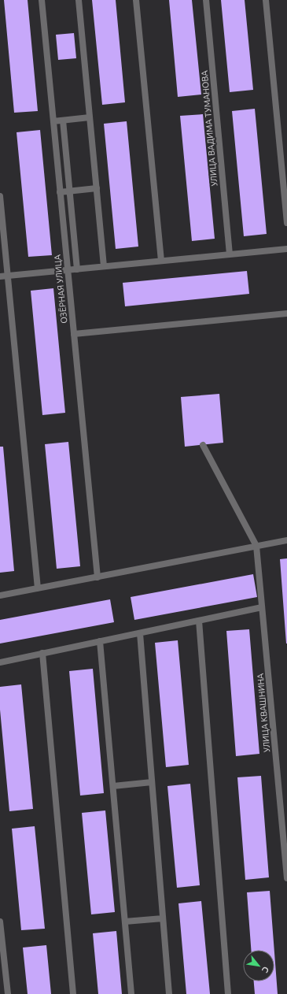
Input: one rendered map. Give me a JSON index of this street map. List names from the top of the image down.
{
  "streets": {
    "street": ["УЛИЦА ВАДИМА ТУМАНОВА", "ОЗЁРНАЯ УЛИЦА", "УЛИЦА КВАШНИНА"]
  },
  "north": "bottom right"
}
